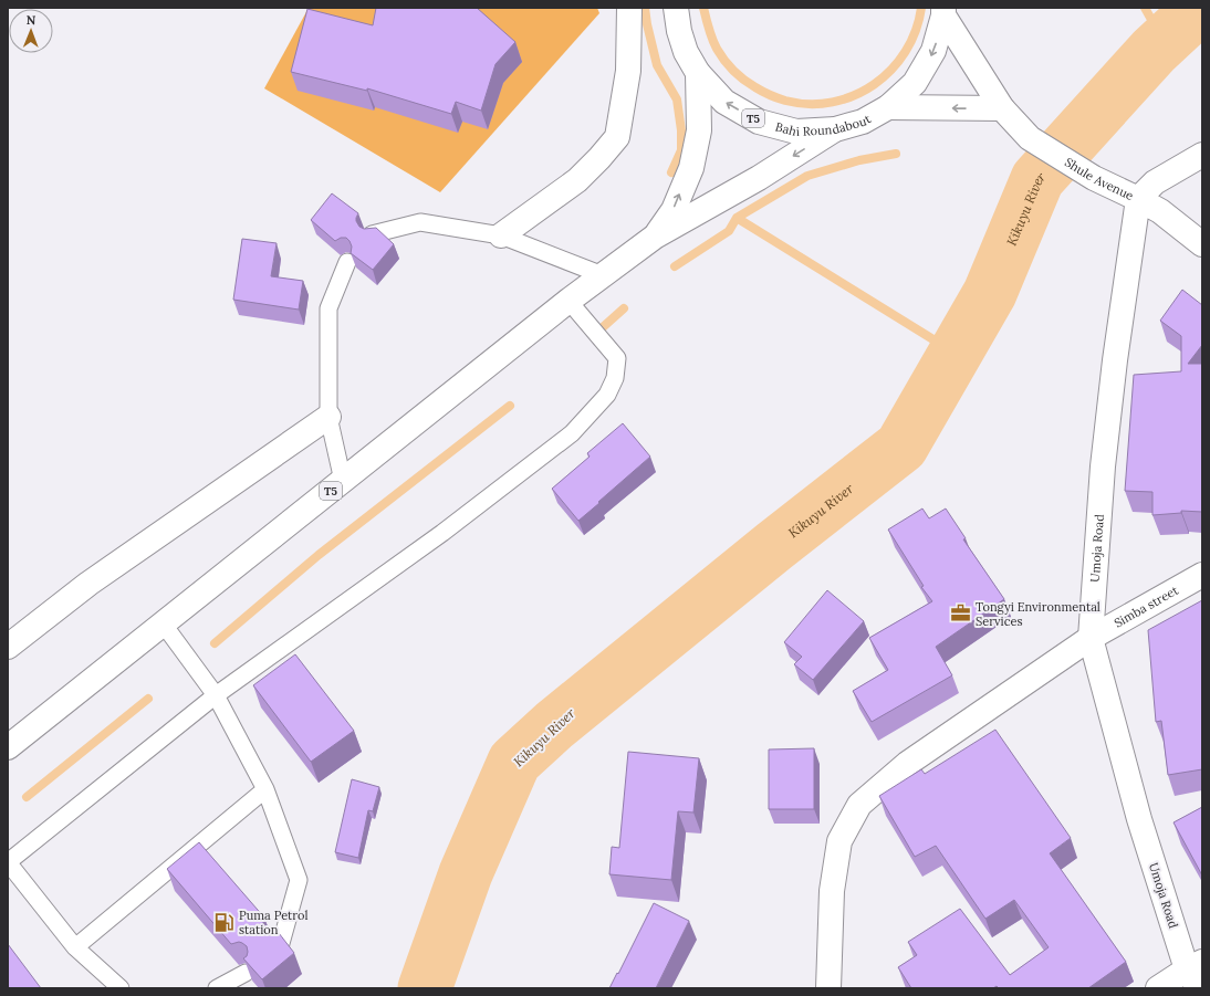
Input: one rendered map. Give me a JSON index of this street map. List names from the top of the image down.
{
  "streets": {
    "main road": [
      "T5",
      "Bahi Roundabout",
      "Shule Avenue",
      "Umoja Road",
      "Simba street"
    ]
  },
  "crossings": [
    ["T5", "Bahi Roundabout"],
    ["Bahi Roundabout", "Shule Avenue"],
    ["Shule Avenue", "Umoja Road"],
    ["Umoja Road", "Simba street"]
  ],
  "water": ["Kikuyu River"],
  "places": {
    "office": ["Tongyi Environmental Services"],
    "fuel station": ["Puma Petrol station"]
  },
  "north": "top"
}
